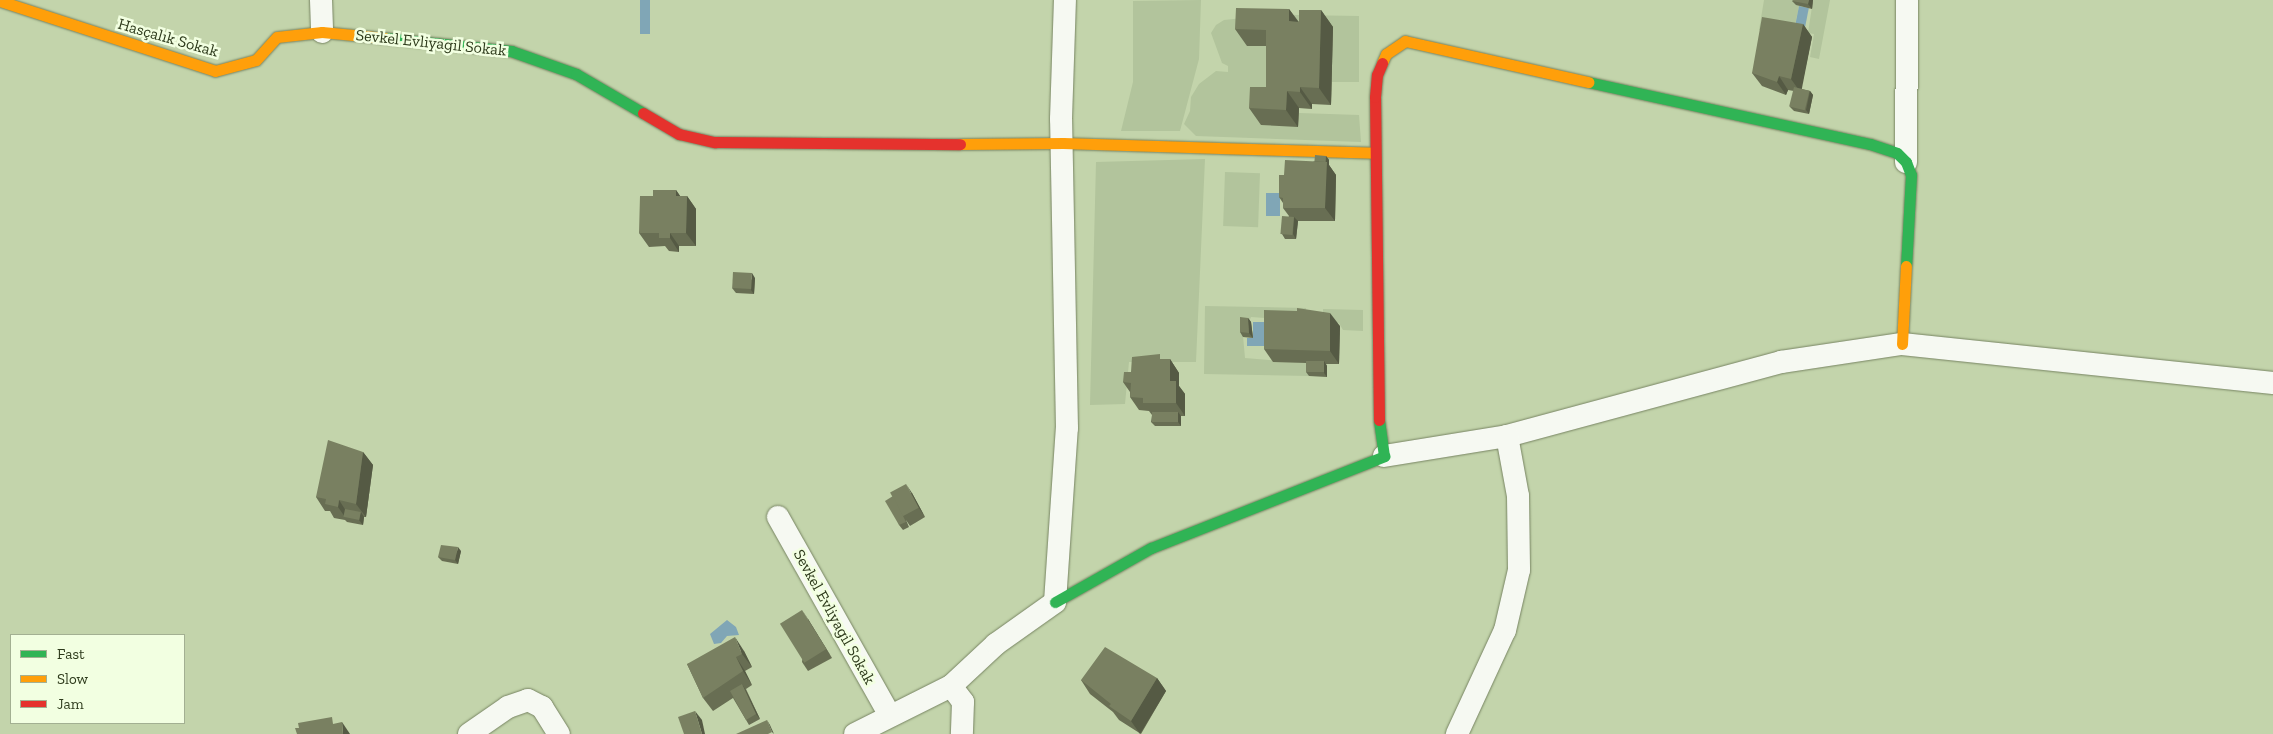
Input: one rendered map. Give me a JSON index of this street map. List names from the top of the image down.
{
  "streets": {
    "street": ["Hasçalık Sokak", "Sevkel Evliyagil Sokak"]
  },
  "crossings": [
    ["Hasçalık Sokak", "Sevkel Evliyagil Sokak"]
  ],
  "legend": ["Fast", "Slow", "Jam"]
}
